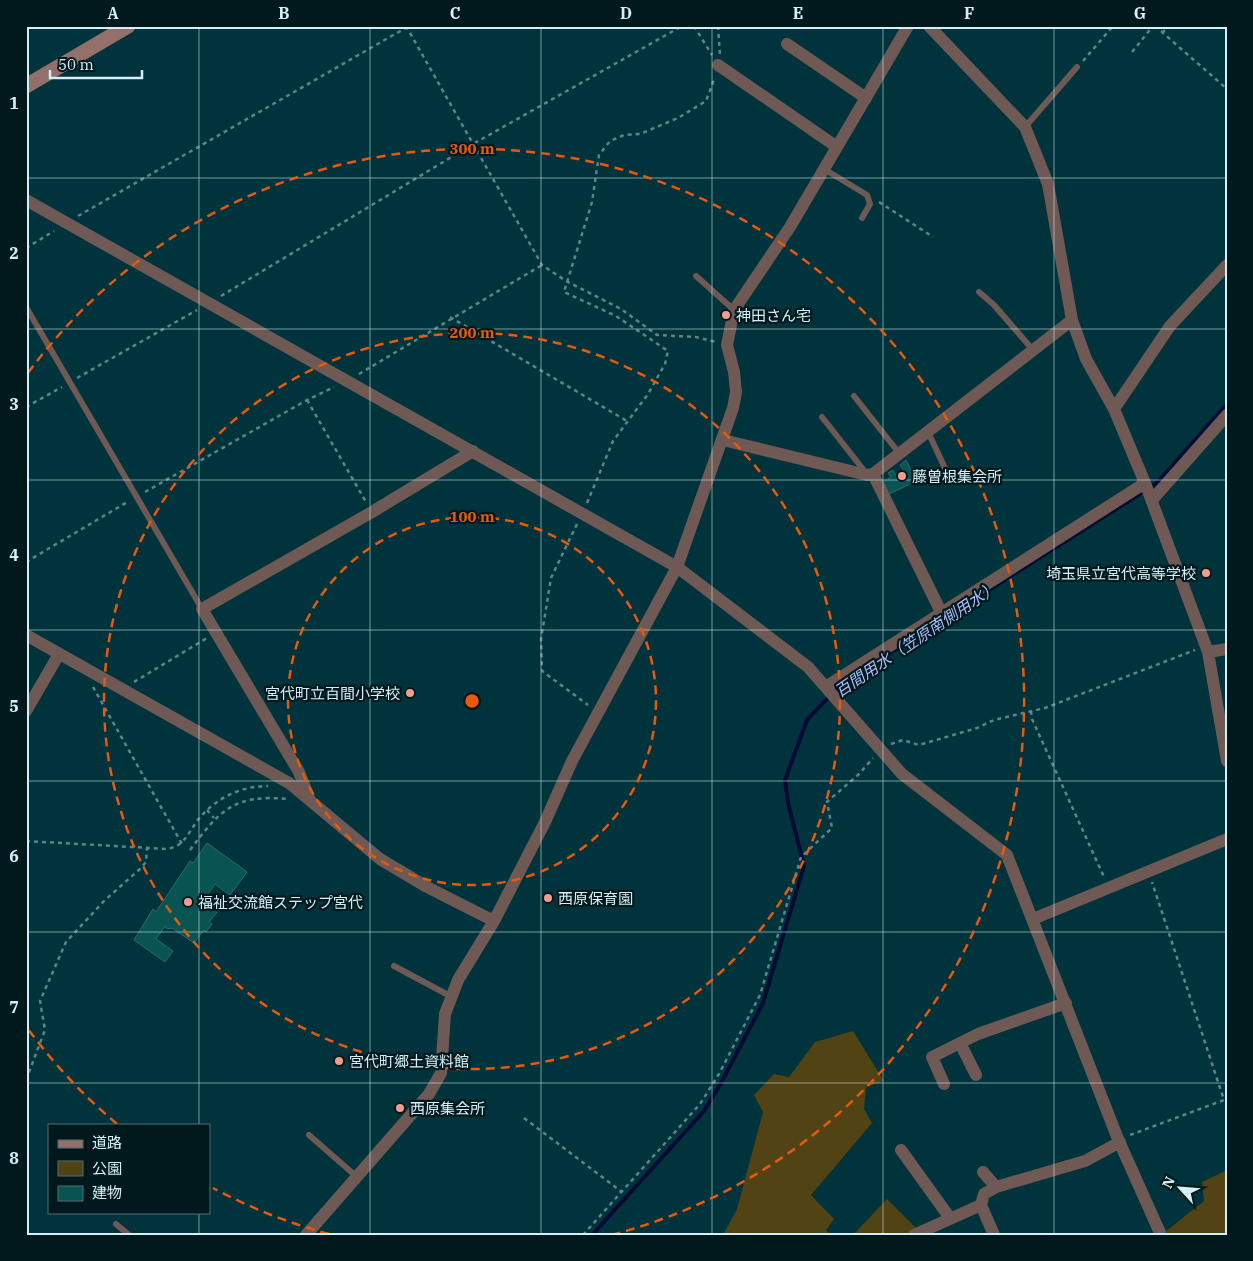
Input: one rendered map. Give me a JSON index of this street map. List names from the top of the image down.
{
  "water": ["百間用水（笠原南側用水）"],
  "places": [
    "神田さん宅",
    "藤曽根集会所",
    "埼玉県立宮代高等学校",
    "宮代町立百間小学校",
    "西原保育園",
    "福祉交流館ステップ宮代",
    "宮代町郷土資料館",
    "西原集会所"
  ],
  "legend": ["道路", "公園", "建物"],
  "scale_bar": "50 m",
  "north": "top left",
  "grid": {
    "columns": [
      "A",
      "B",
      "C",
      "D",
      "E",
      "F",
      "G"
    ],
    "rows": [
      "1",
      "2",
      "3",
      "4",
      "5",
      "6",
      "7",
      "8"
    ]
  },
  "rings": ["300 m", "200 m", "100 m"]
}
